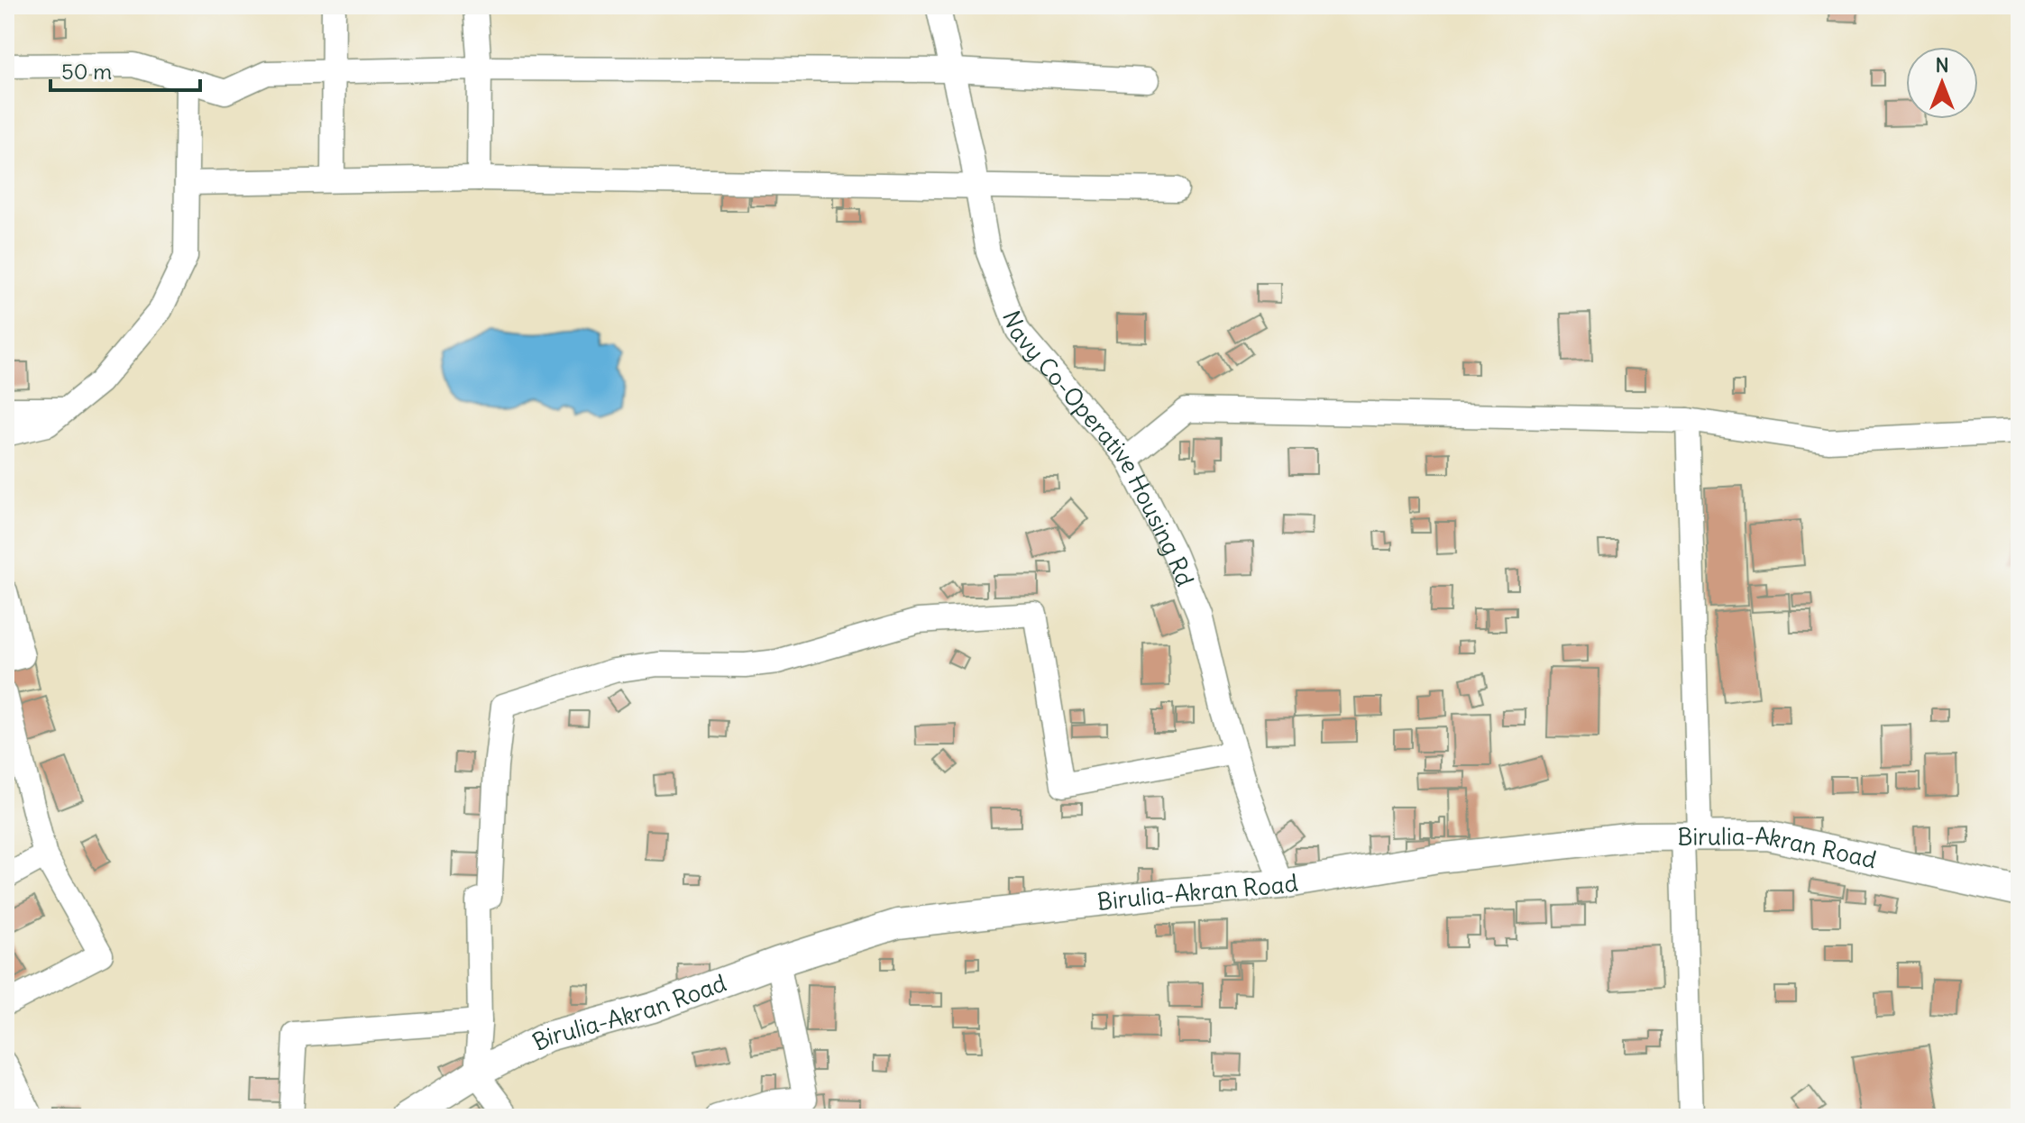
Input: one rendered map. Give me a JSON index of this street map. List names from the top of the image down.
{
  "streets": {
    "street": ["Navy Co-Operative Housing Rd", "Birulia-Akran Road"]
  },
  "crossings": [
    ["Navy Co-Operative Housing Rd", "Birulia-Akran Road"]
  ],
  "scale_bar": "50 m",
  "north": "top"
}
